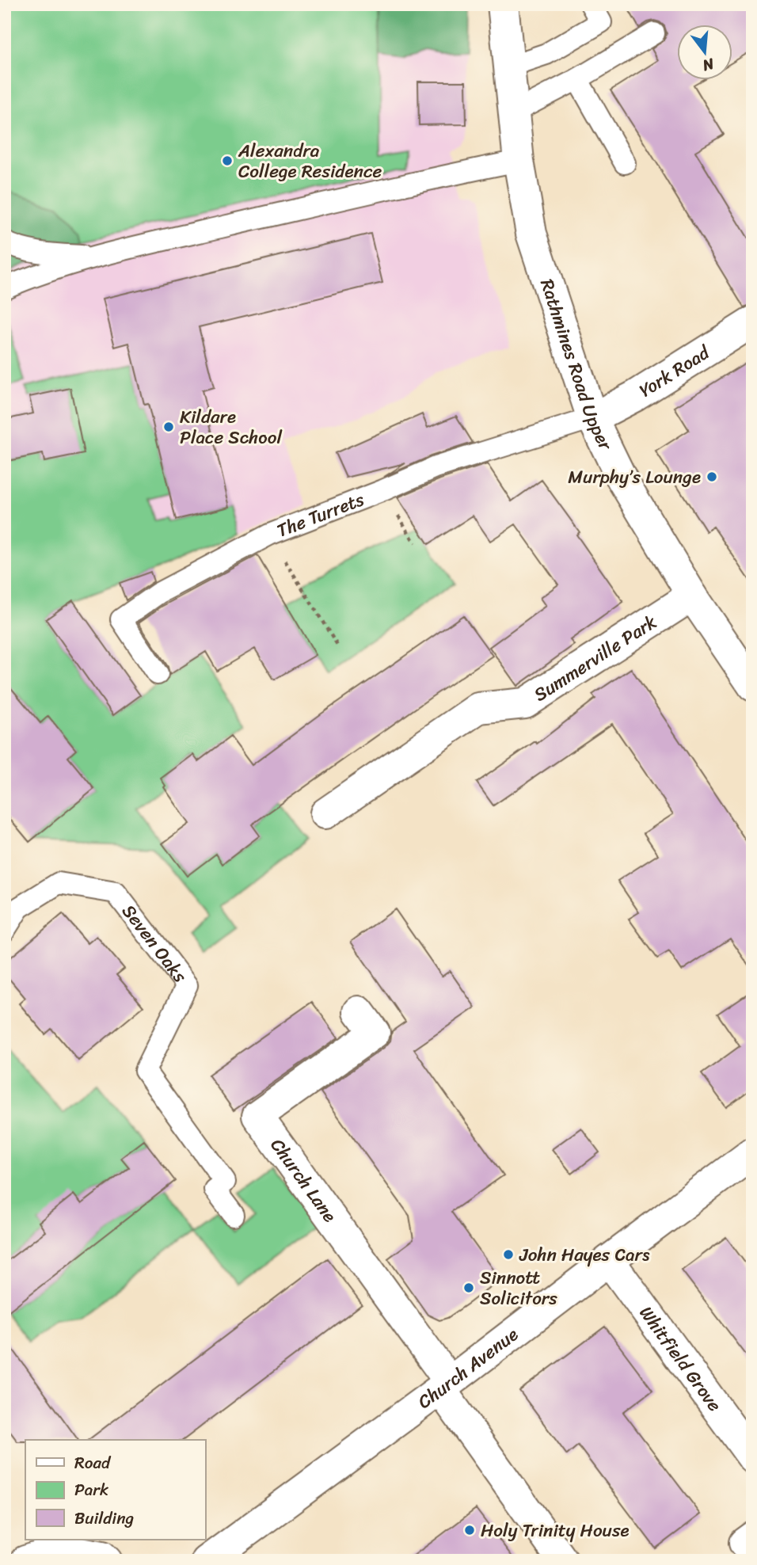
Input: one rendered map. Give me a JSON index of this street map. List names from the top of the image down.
{
  "streets": {
    "street": [
      "Rathmines Road Upper",
      "York Road",
      "Summerville Park",
      "Church Lane",
      "Whitfield Grove",
      "Church Avenue"
    ],
    "lane": ["The Turrets", "Seven Oaks"]
  },
  "crossings": [
    ["Rathmines Road Upper", "York Road"],
    ["Rathmines Road Upper", "The Turrets"],
    ["Rathmines Road Upper", "Summerville Park"],
    ["York Road", "The Turrets"],
    ["Church Lane", "Church Avenue"],
    ["Whitfield Grove", "Church Avenue"]
  ],
  "places": [
    "Alexandra College Residence",
    "Kildare Place School",
    "Murphy’s Lounge",
    "John Hayes Cars",
    "Sinnott Solicitors",
    "Holy Trinity House"
  ],
  "legend": ["Road", "Park", "Building"],
  "north": "bottom"
}
